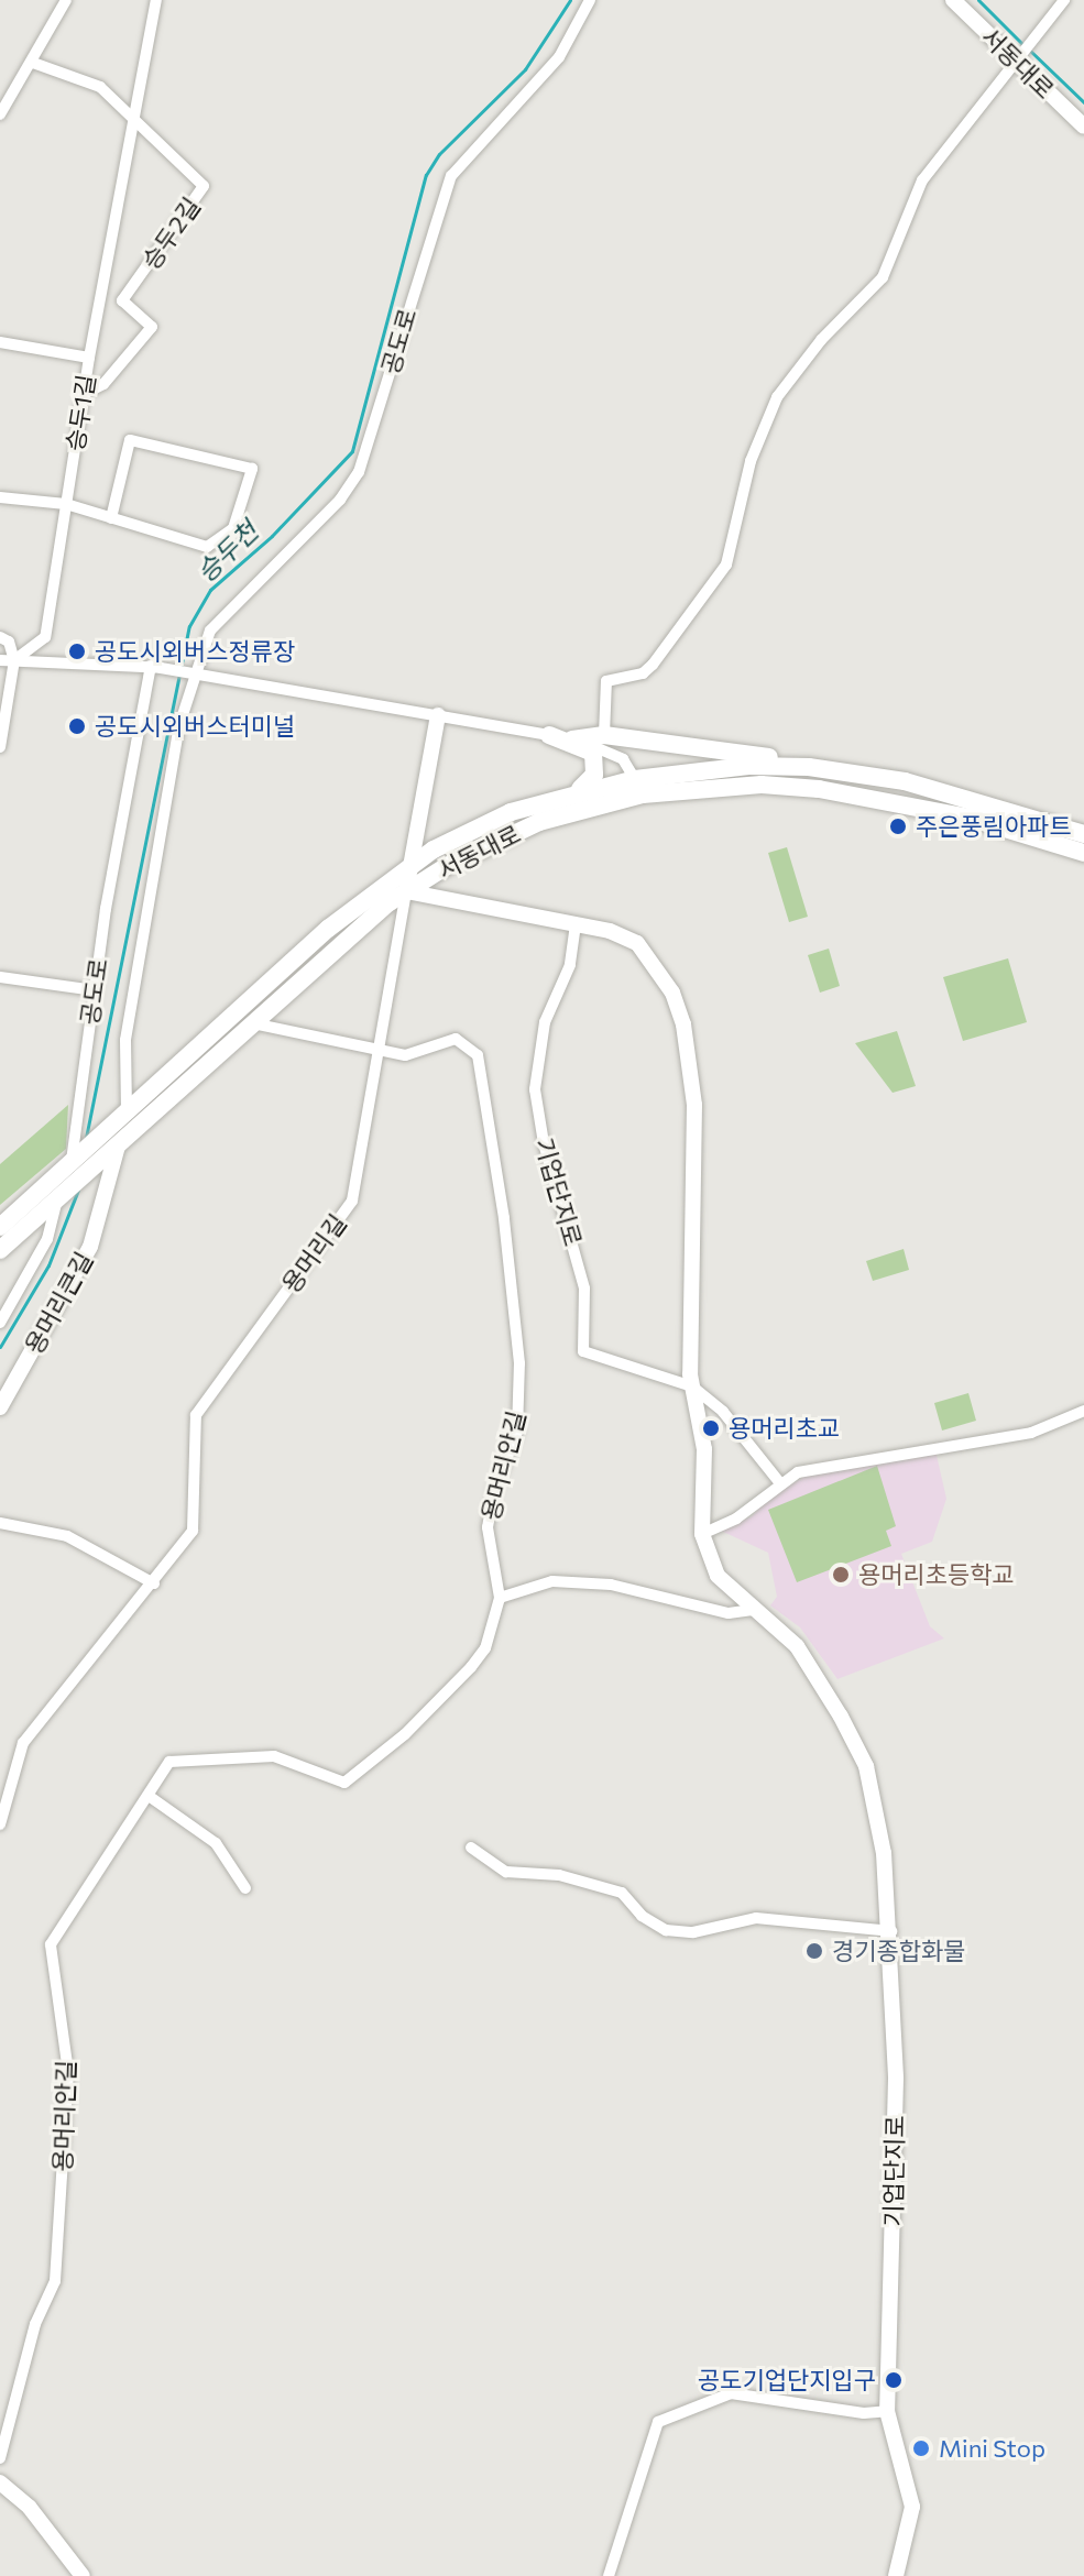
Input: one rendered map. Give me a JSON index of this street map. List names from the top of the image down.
{
  "streets": {
    "main road": ["서동대로"],
    "street": [
      "승두2길",
      "공도로",
      "승두1길",
      "기업단지로",
      "용머리길",
      "용머리큰길",
      "용머리안길"
    ]
  },
  "crossings": [
    ["서동대로", "공도로"],
    ["서동대로", "기업단지로"],
    ["서동대로", "용머리길"],
    ["서동대로", "용머리큰길"],
    ["서동대로", "용머리안길"],
    ["승두2길", "승두1길"],
    ["기업단지로", "용머리길"],
    ["용머리길", "용머리안길"]
  ],
  "water": ["승두천"],
  "places": [
    "공도시외버스정류장",
    "공도시외버스터미널",
    "주은풍림아파트",
    "용머리초교",
    "용머리초등학교",
    "경기종합화물",
    "공도기업단지입구",
    "Mini Stop"
  ]
}
